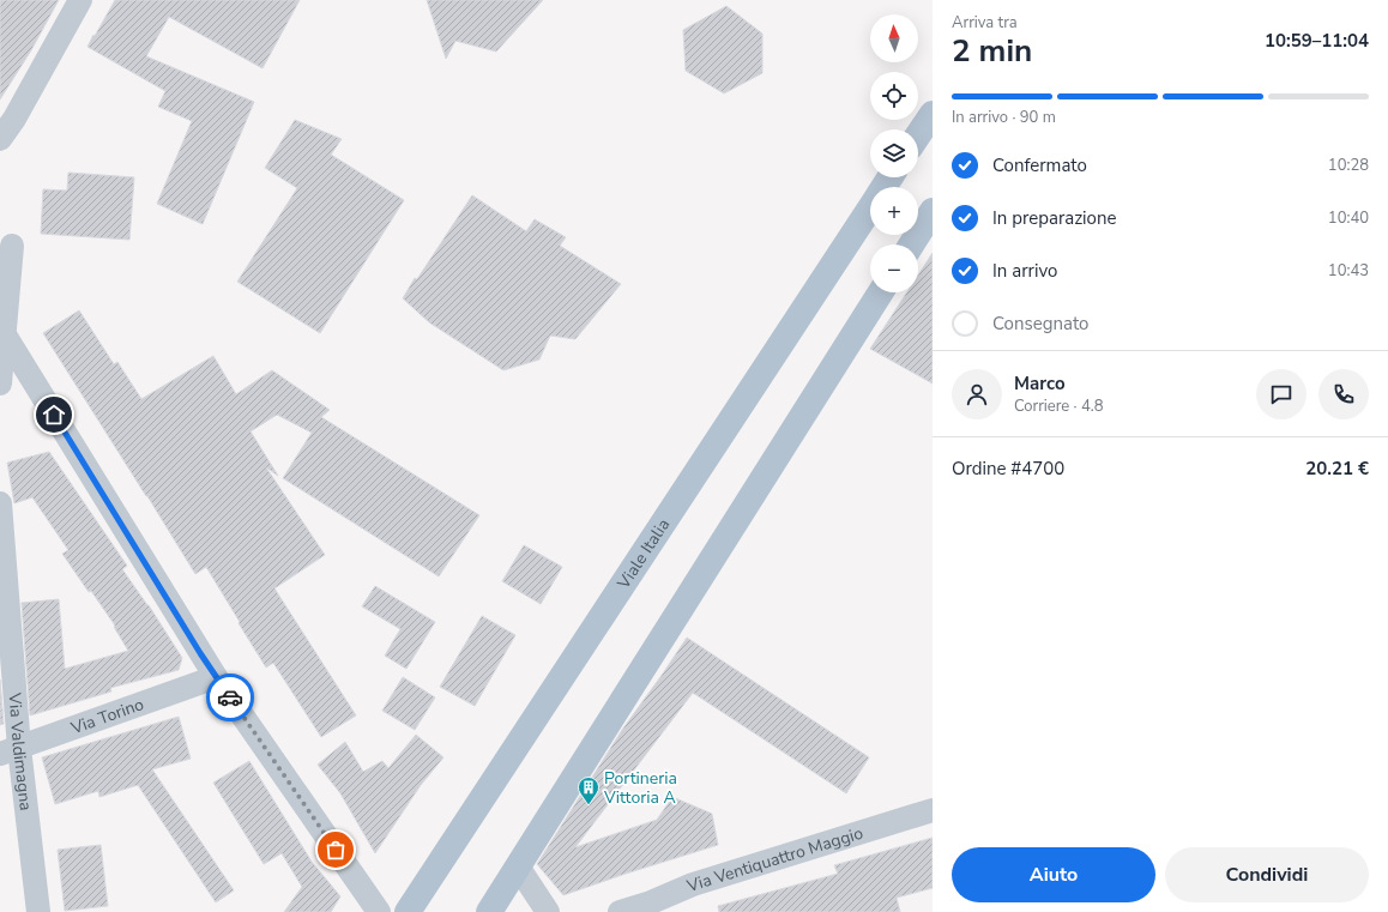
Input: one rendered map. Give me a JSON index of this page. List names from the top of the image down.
{
  "streets": {
    "main road": ["Viale Italia"],
    "street": ["Via Torino", "Via Valdimagna", "Via Ventiquattro Maggio"]
  },
  "crossings": [
    ["Via Torino", "Via Valdimagna"]
  ],
  "places": {
    "building": ["Portineria Vittoria A"]
  },
  "north": "top",
  "page": {
    "heading": ["2 min", "Arriva tra", "10:59–11:04"],
    "panel": [
      "Marco",
      "Corriere · 4.8",
      "Ordine #4700",
      "20.21 €"
    ],
    "map_buttons": ["+", "−"],
    "bar": "In arrivo · 90 m",
    "list": [
      ["Confermato", "10:28"],
      ["In preparazione", "10:40"],
      ["In arrivo", "10:43"],
      "Consegnato"
    ],
    "buttons": ["Aiuto", "Condividi"]
  }
}
